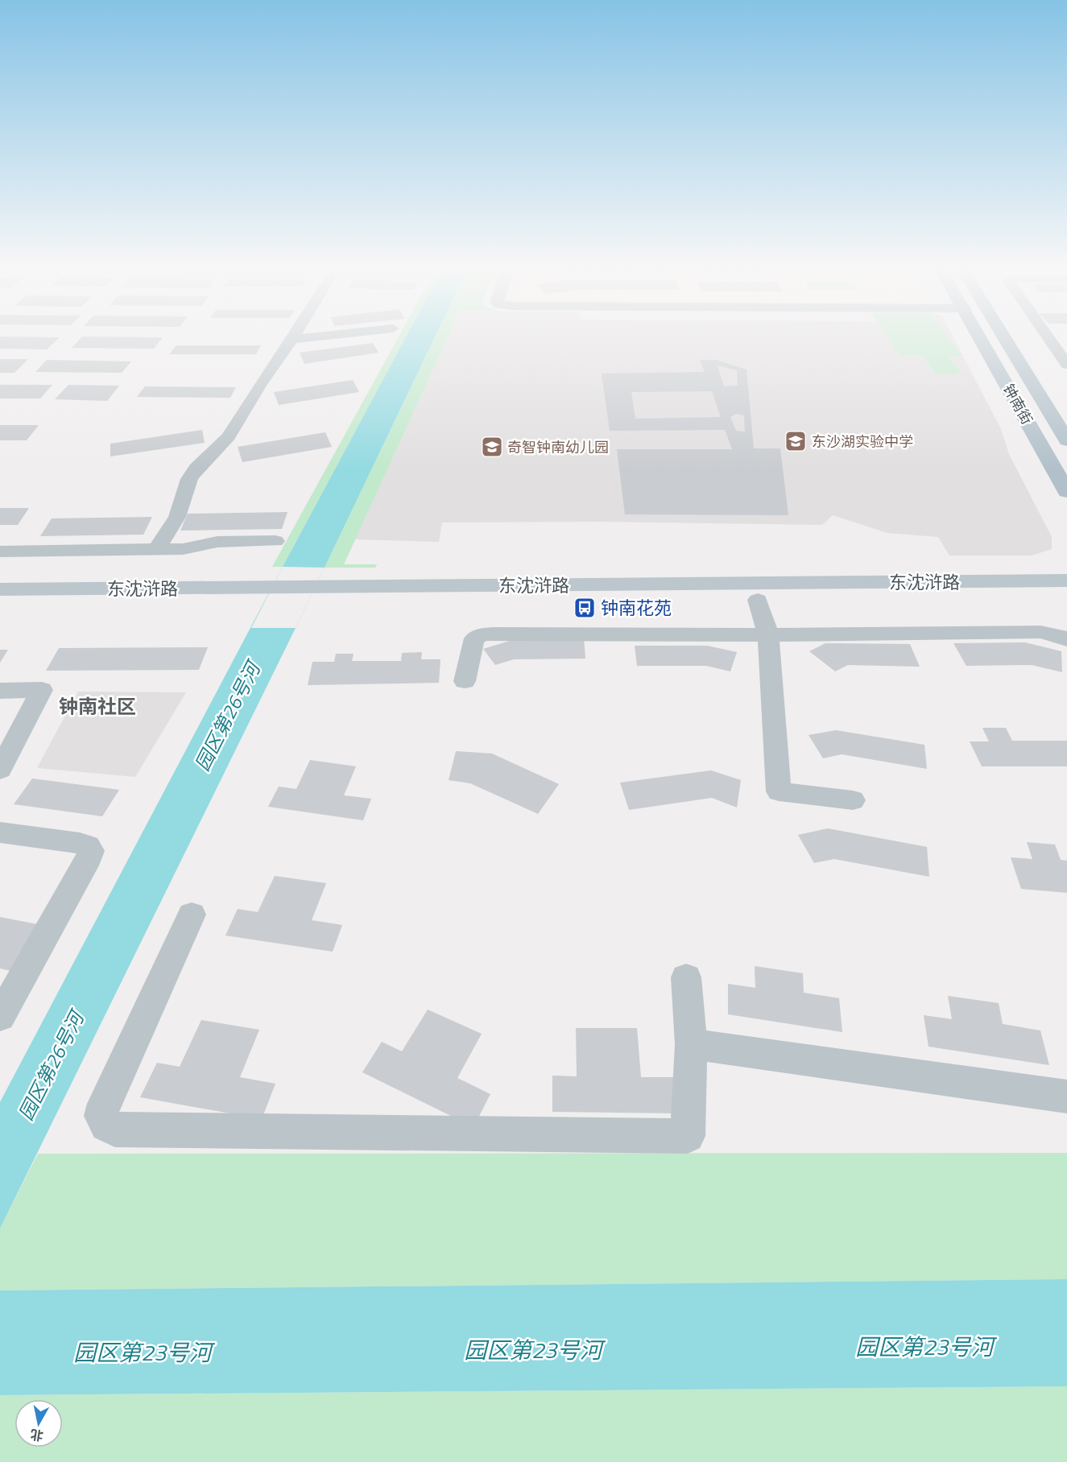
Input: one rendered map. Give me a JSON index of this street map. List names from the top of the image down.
{
  "streets": {
    "main road": ["钟南街", "东沈浒路"]
  },
  "districts": ["钟南社区"],
  "water": ["园区第26号河", "园区第23号河"],
  "places": {
    "school or university": ["东沙湖实验中学", "奇智钟南幼儿园"],
    "bus stop": ["钟南花苑"]
  },
  "north": "bottom"
}
